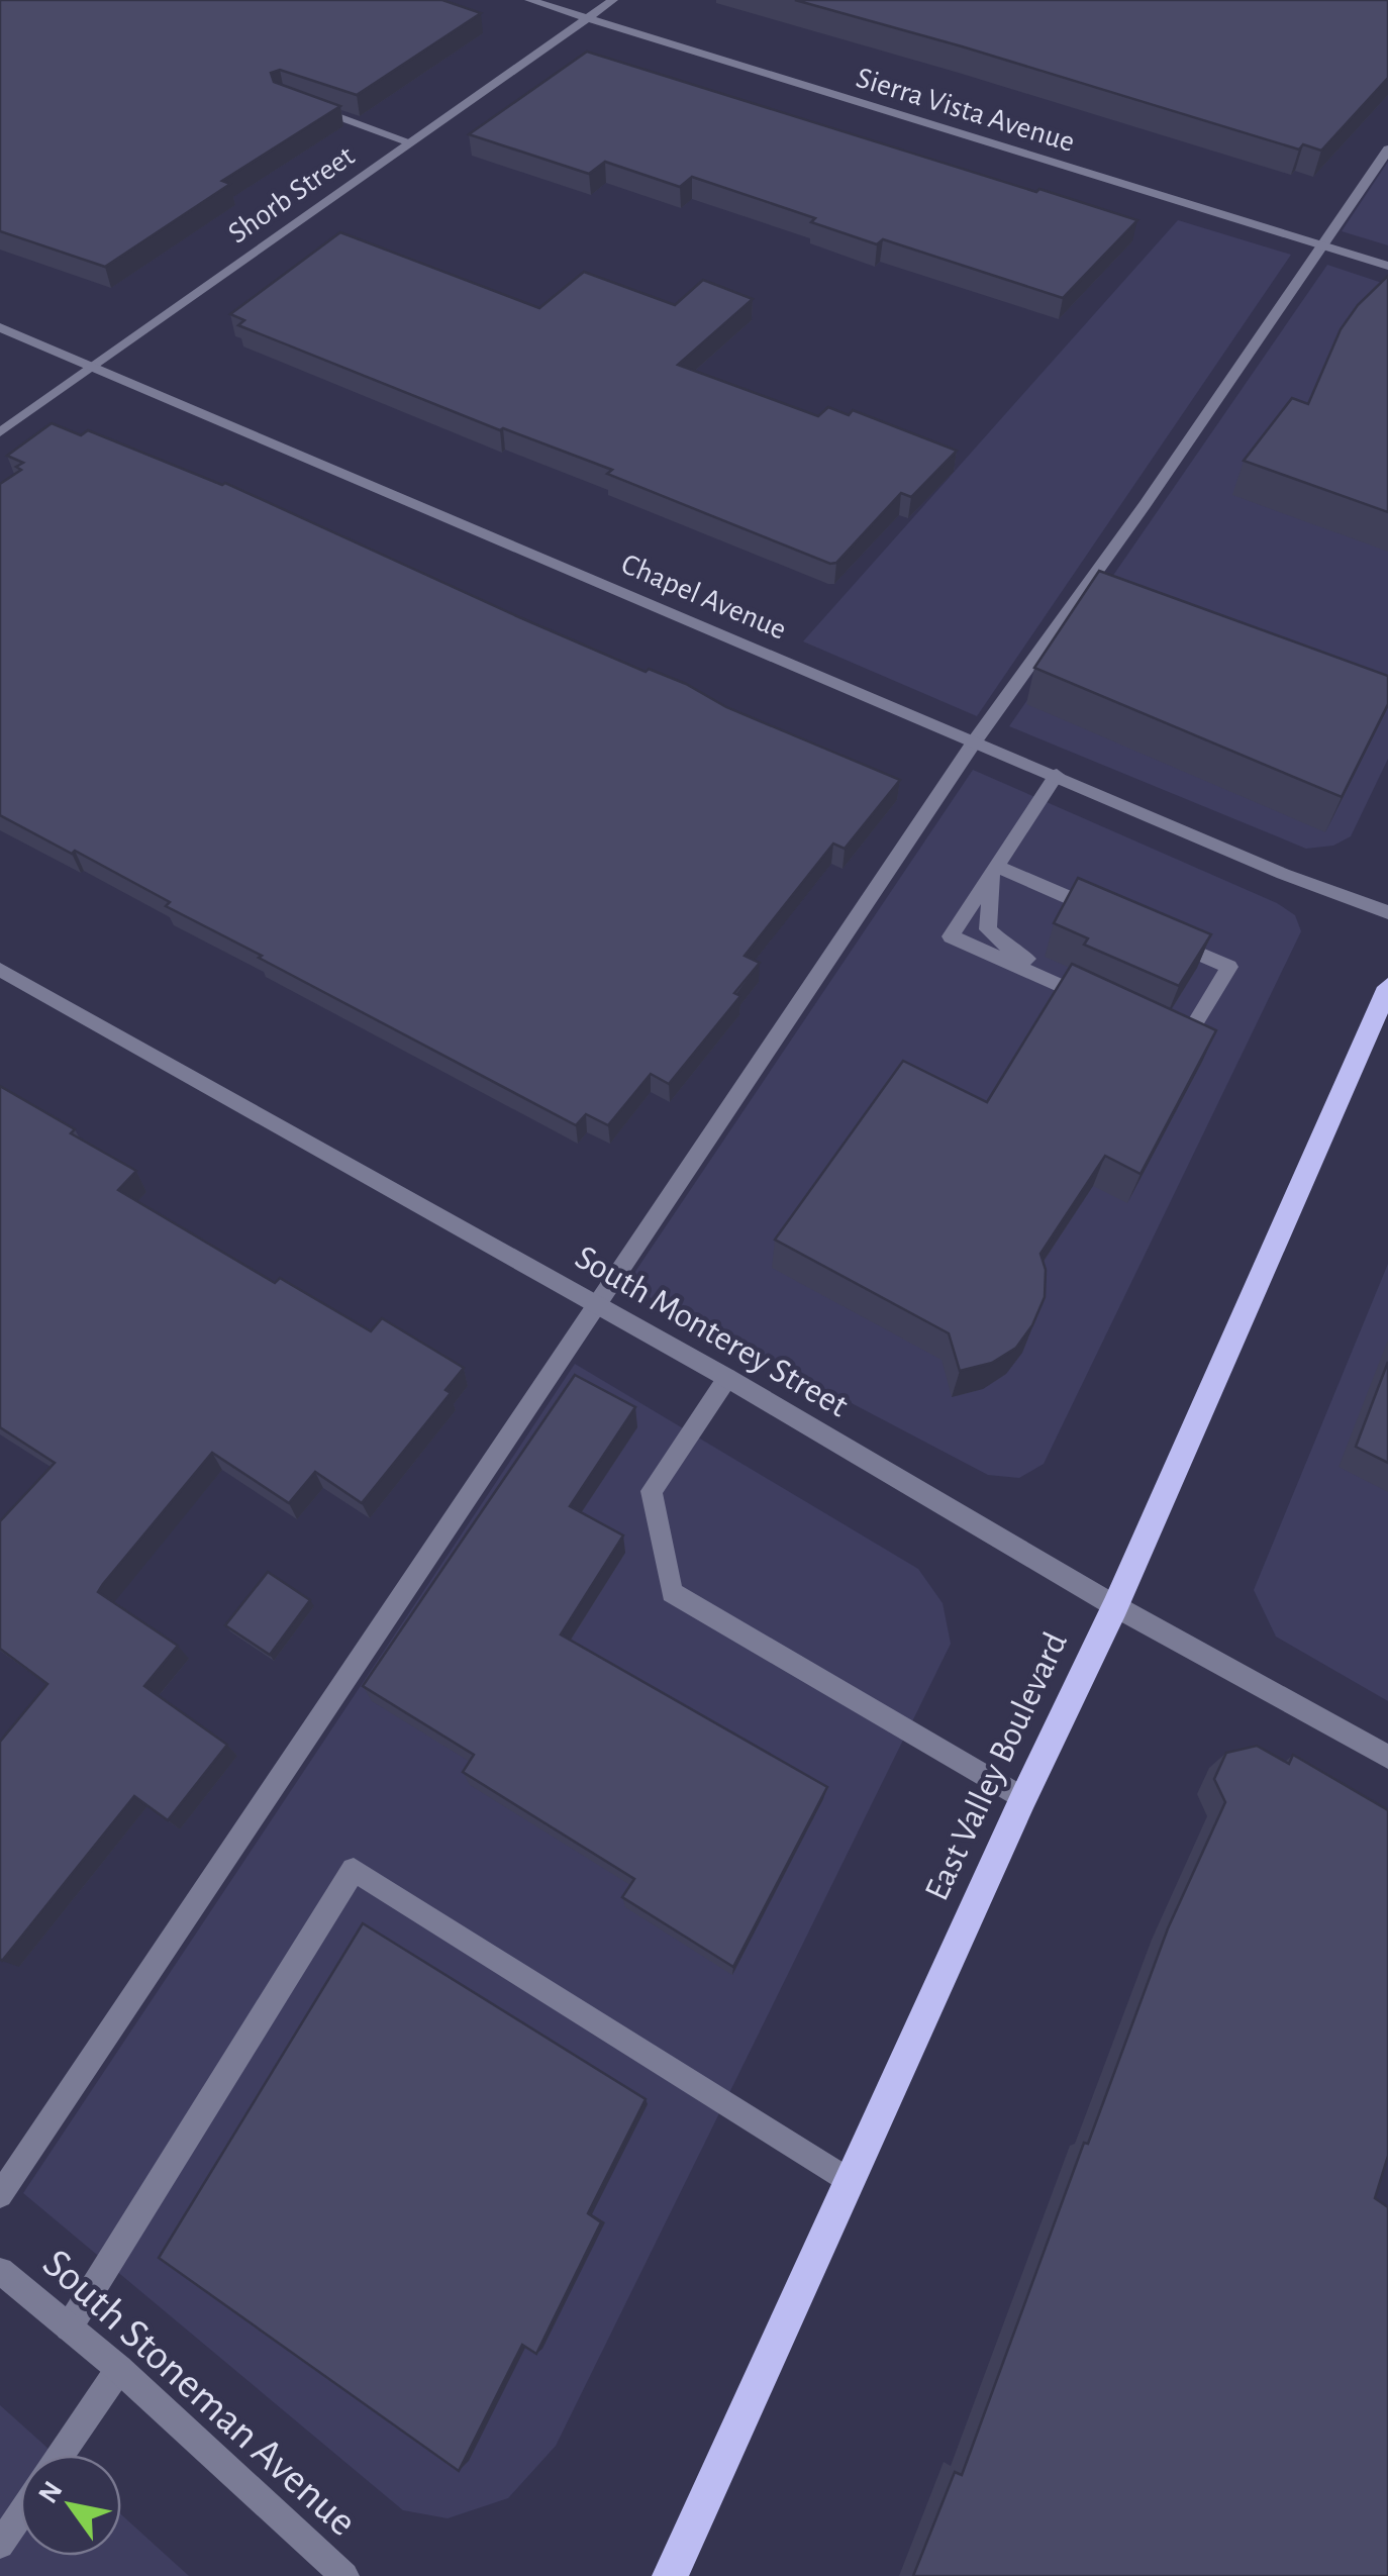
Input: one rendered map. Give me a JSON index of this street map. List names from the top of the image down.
{
  "streets": {
    "main road": ["East Valley Boulevard"],
    "street": [
      "Sierra Vista Avenue",
      "Shorb Street",
      "Chapel Avenue",
      "South Monterey Street",
      "South Stoneman Avenue"
    ]
  },
  "crossings": [
    ["Sierra Vista Avenue", "Shorb Street"],
    ["Shorb Street", "Chapel Avenue"],
    ["South Monterey Street", "East Valley Boulevard"]
  ],
  "north": "top left"
}
